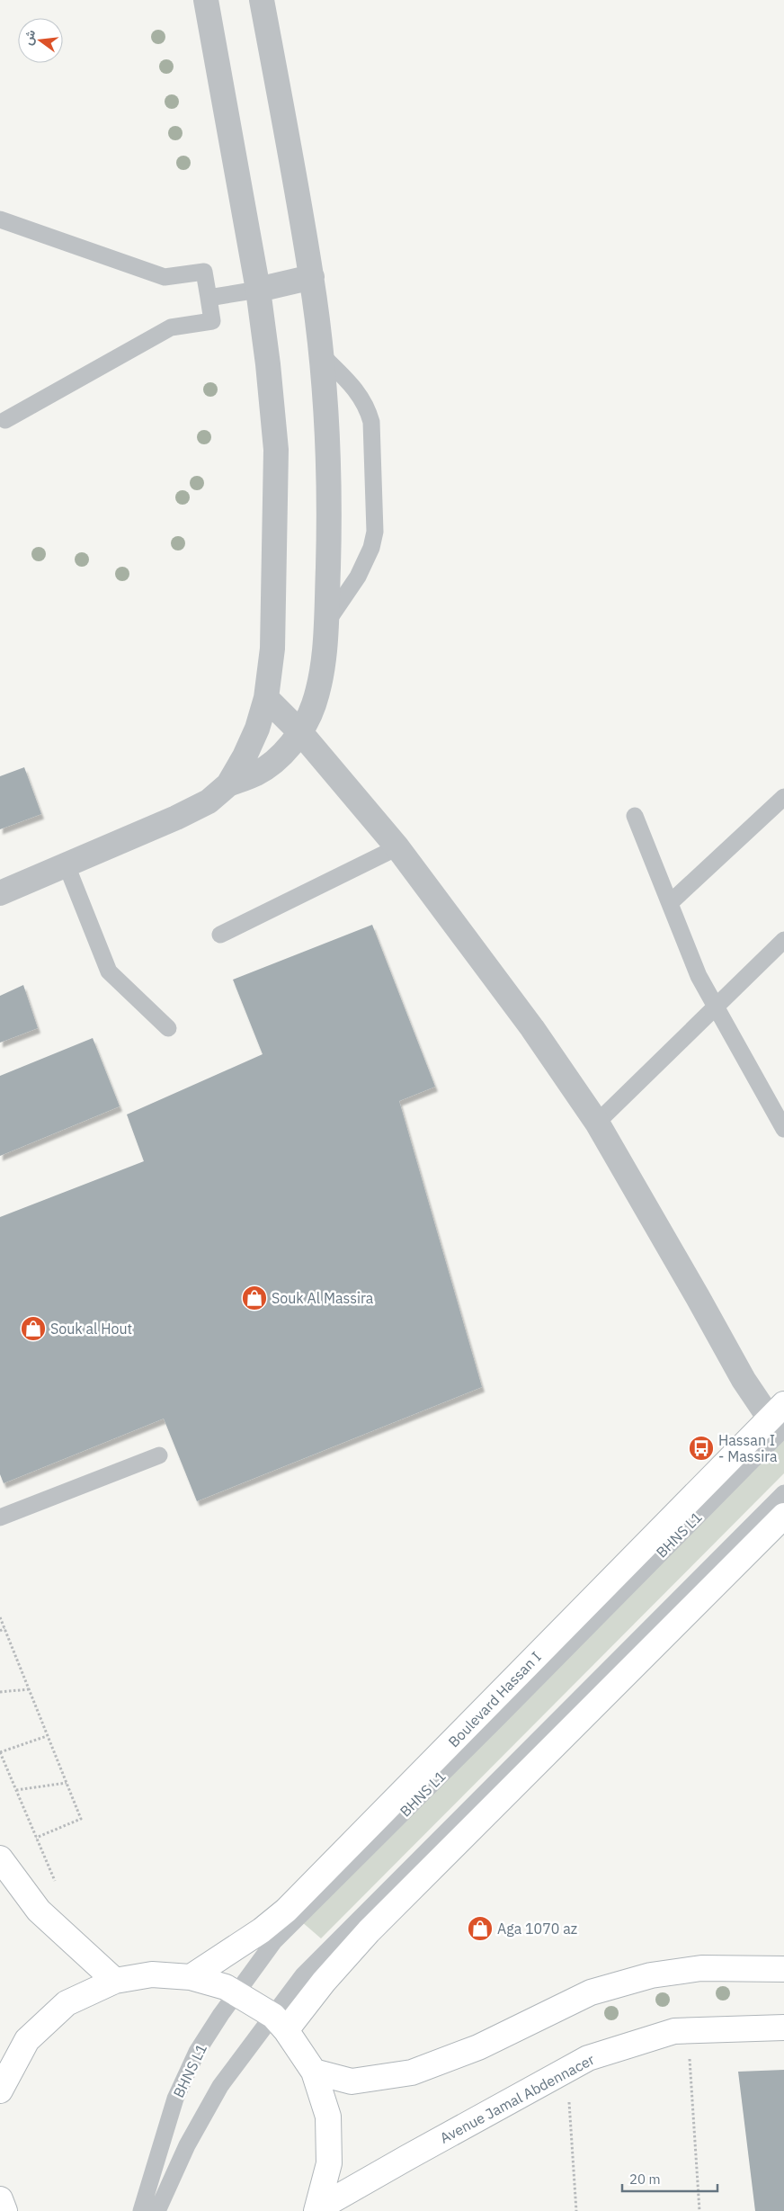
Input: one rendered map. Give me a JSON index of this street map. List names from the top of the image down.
{
  "streets": {
    "main road": ["Boulevard Hassan I", "Avenue Jamal Abdennacer"],
    "lane": ["BHNS L1"]
  },
  "crossings": [
    ["BHNS L1", "Boulevard Hassan I"]
  ],
  "places": {
    "shop": ["Souk Al Massira", "Souk al Hout", "Aga 1070 az"],
    "bus stop": ["Hassan I - Massira"]
  },
  "scale_bar": "20 m",
  "north": "left"
}
